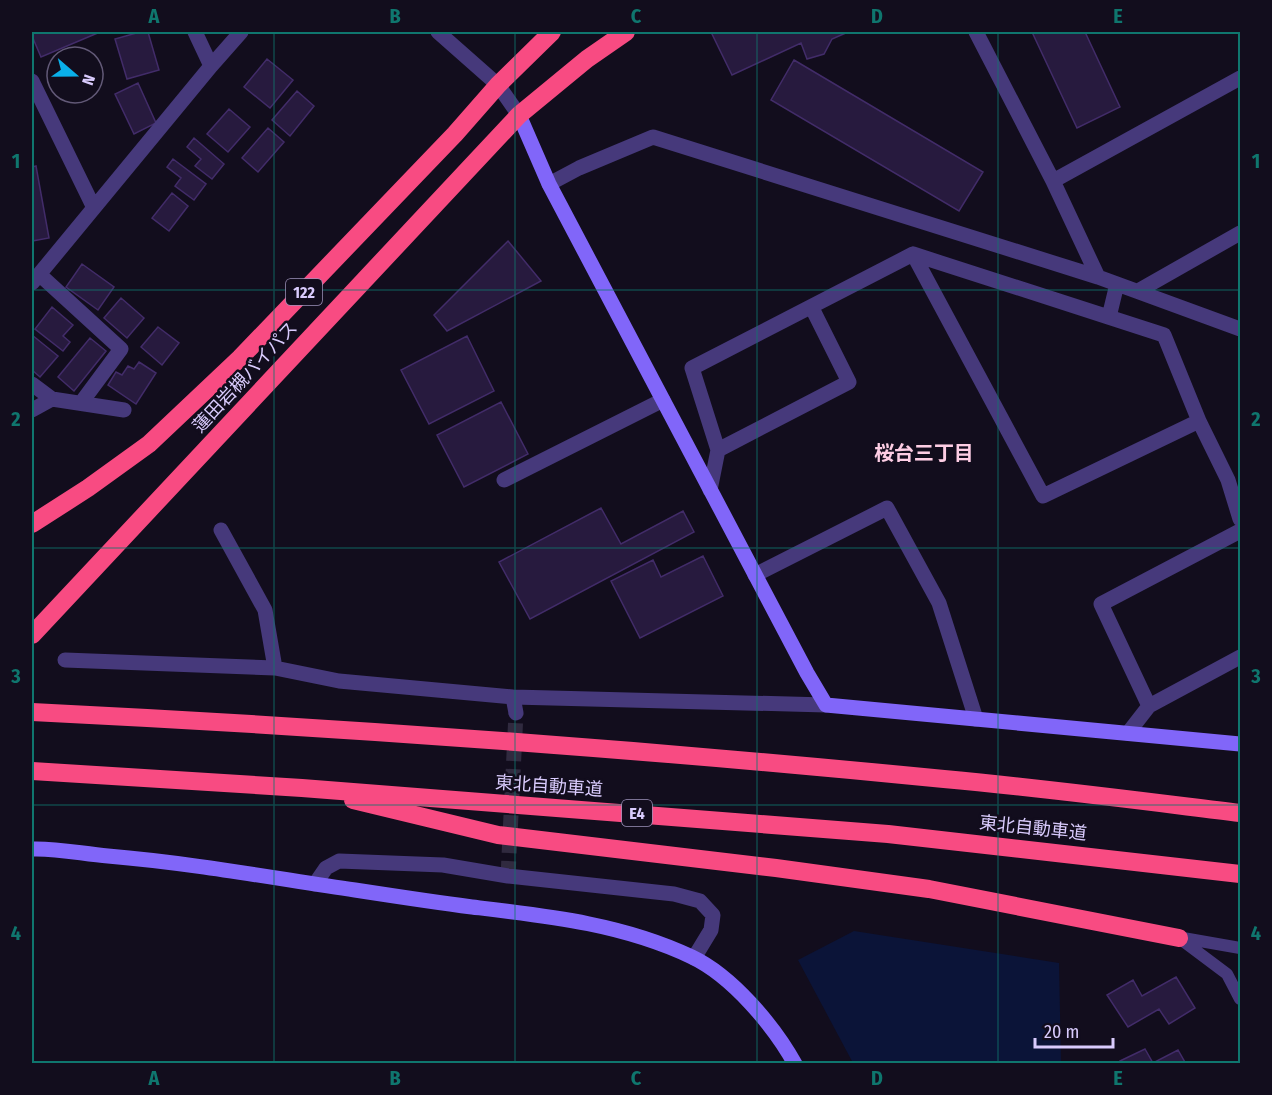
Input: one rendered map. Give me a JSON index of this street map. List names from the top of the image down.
{
  "streets": {
    "highway": [
      "122",
      "蓮田岩槻バイパス",
      "東北自動車道",
      "E4"
    ]
  },
  "districts": ["桜台三丁目"],
  "scale_bar": "20 m",
  "north": "right",
  "grid": {
    "columns": [
      "A",
      "B",
      "C",
      "D",
      "E"
    ],
    "rows": [
      "1",
      "2",
      "3",
      "4"
    ]
  }
}
